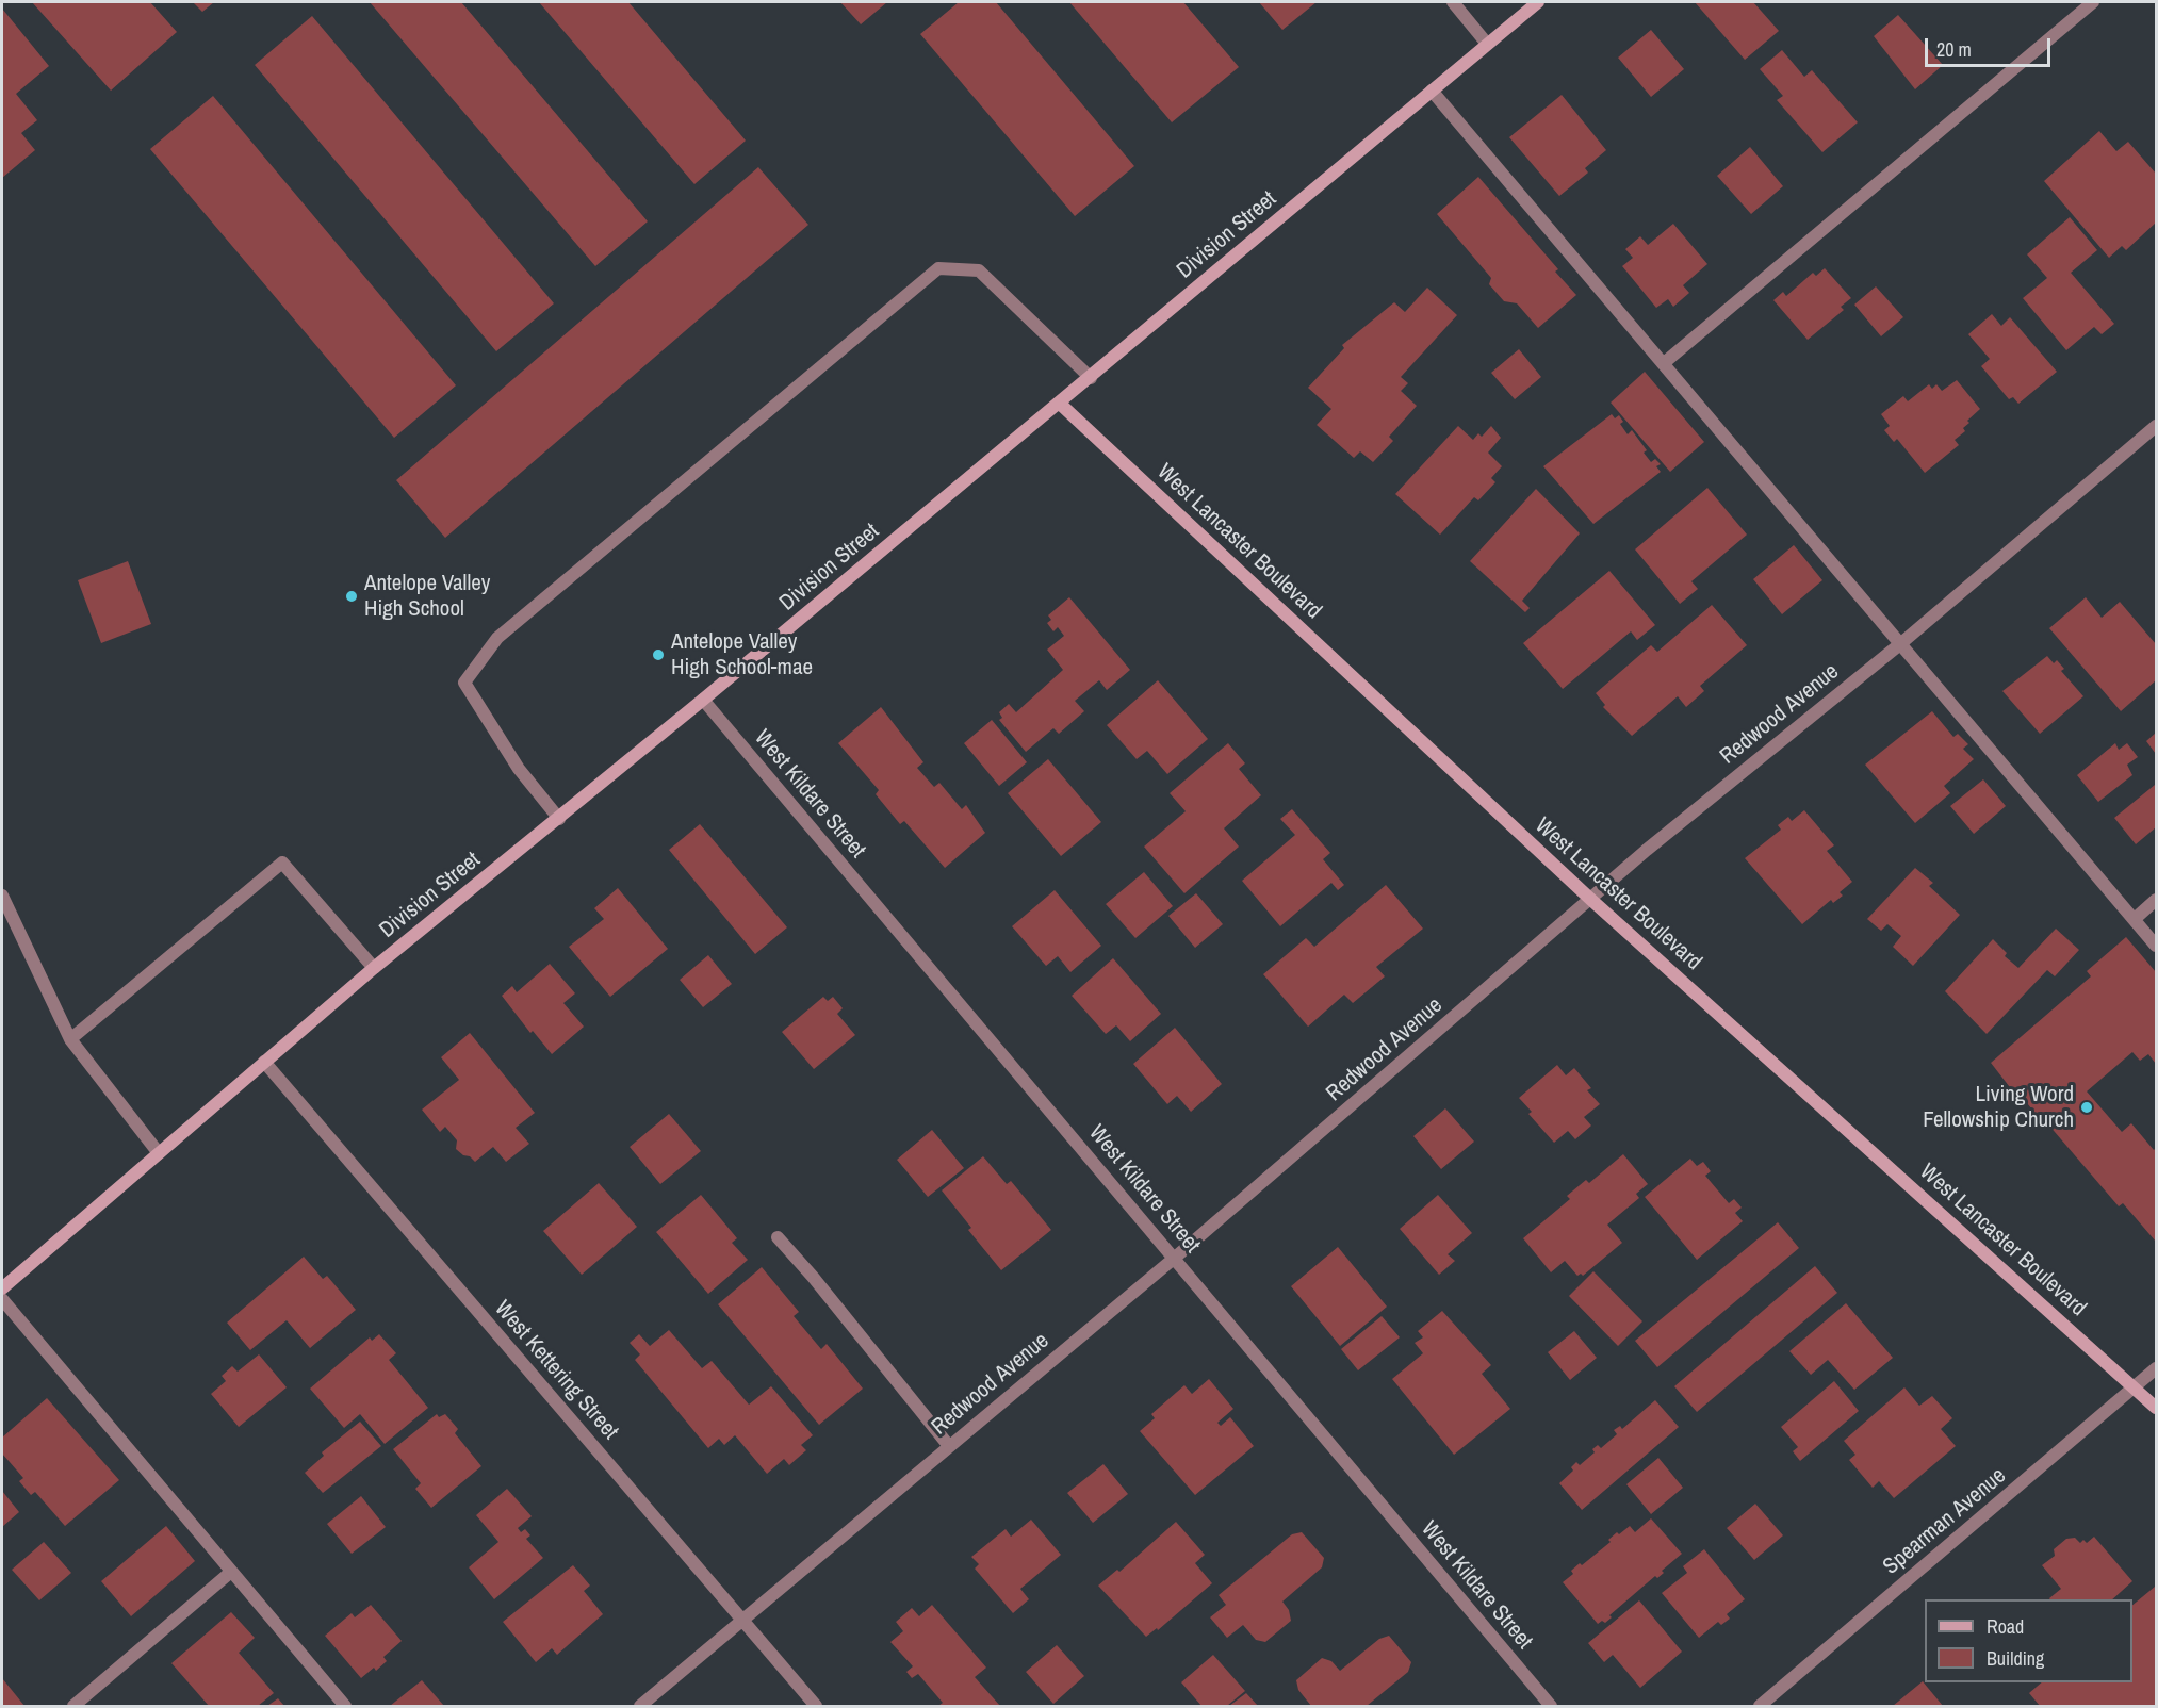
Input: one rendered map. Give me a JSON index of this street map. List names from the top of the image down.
{
  "streets": {
    "main road": ["Division Street", "West Lancaster Boulevard"],
    "street": [
      "Redwood Avenue",
      "West Kildare Street",
      "West Kettering Street",
      "Spearman Avenue"
    ]
  },
  "crossings": [
    ["Division Street", "West Lancaster Boulevard"],
    ["Division Street", "West Kildare Street"],
    ["Division Street", "West Kettering Street"],
    ["West Lancaster Boulevard", "Redwood Avenue"],
    ["West Lancaster Boulevard", "Spearman Avenue"],
    ["Redwood Avenue", "West Kildare Street"],
    ["Redwood Avenue", "West Kettering Street"]
  ],
  "places": ["Antelope Valley High School", "Antelope Valley High School-mae", "Living Word Fellowship Church"],
  "legend": ["Road", "Building"],
  "scale_bar": "20 m"
}
